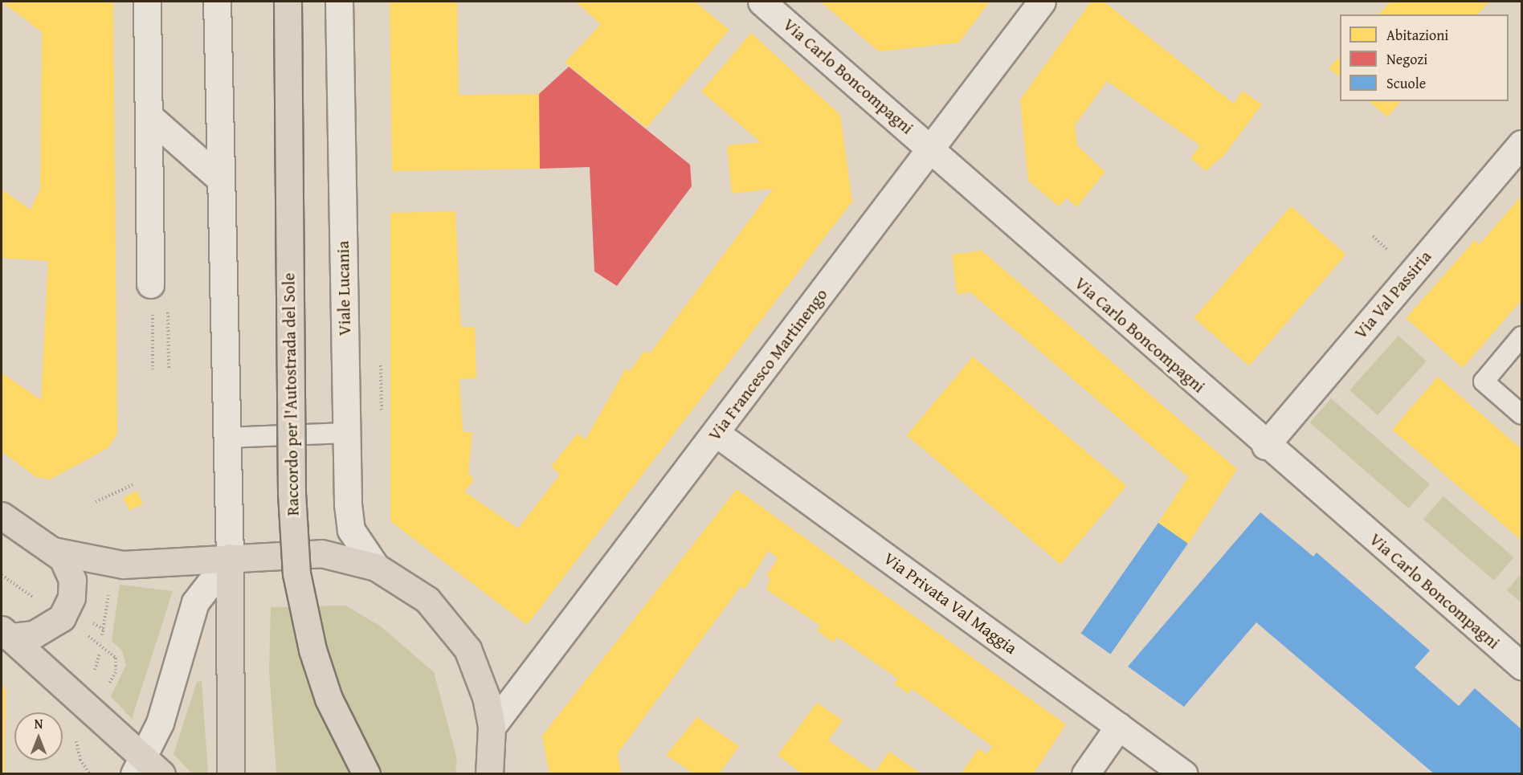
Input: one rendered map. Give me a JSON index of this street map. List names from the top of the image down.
{
  "streets": {
    "main road": ["Raccordo per l'Autostrada del Sole"],
    "street": [
      "Via Carlo Boncompagni",
      "Viale Lucania",
      "Via Val Passiria",
      "Via Francesco Martinengo",
      "Via Privata Val Maggia"
    ]
  },
  "crossings": [
    ["Via Carlo Boncompagni", "Via Val Passiria"],
    ["Via Carlo Boncompagni", "Via Francesco Martinengo"],
    ["Via Francesco Martinengo", "Via Privata Val Maggia"]
  ],
  "legend": ["Abitazioni", "Negozi", "Scuole"],
  "north": "top"
}
